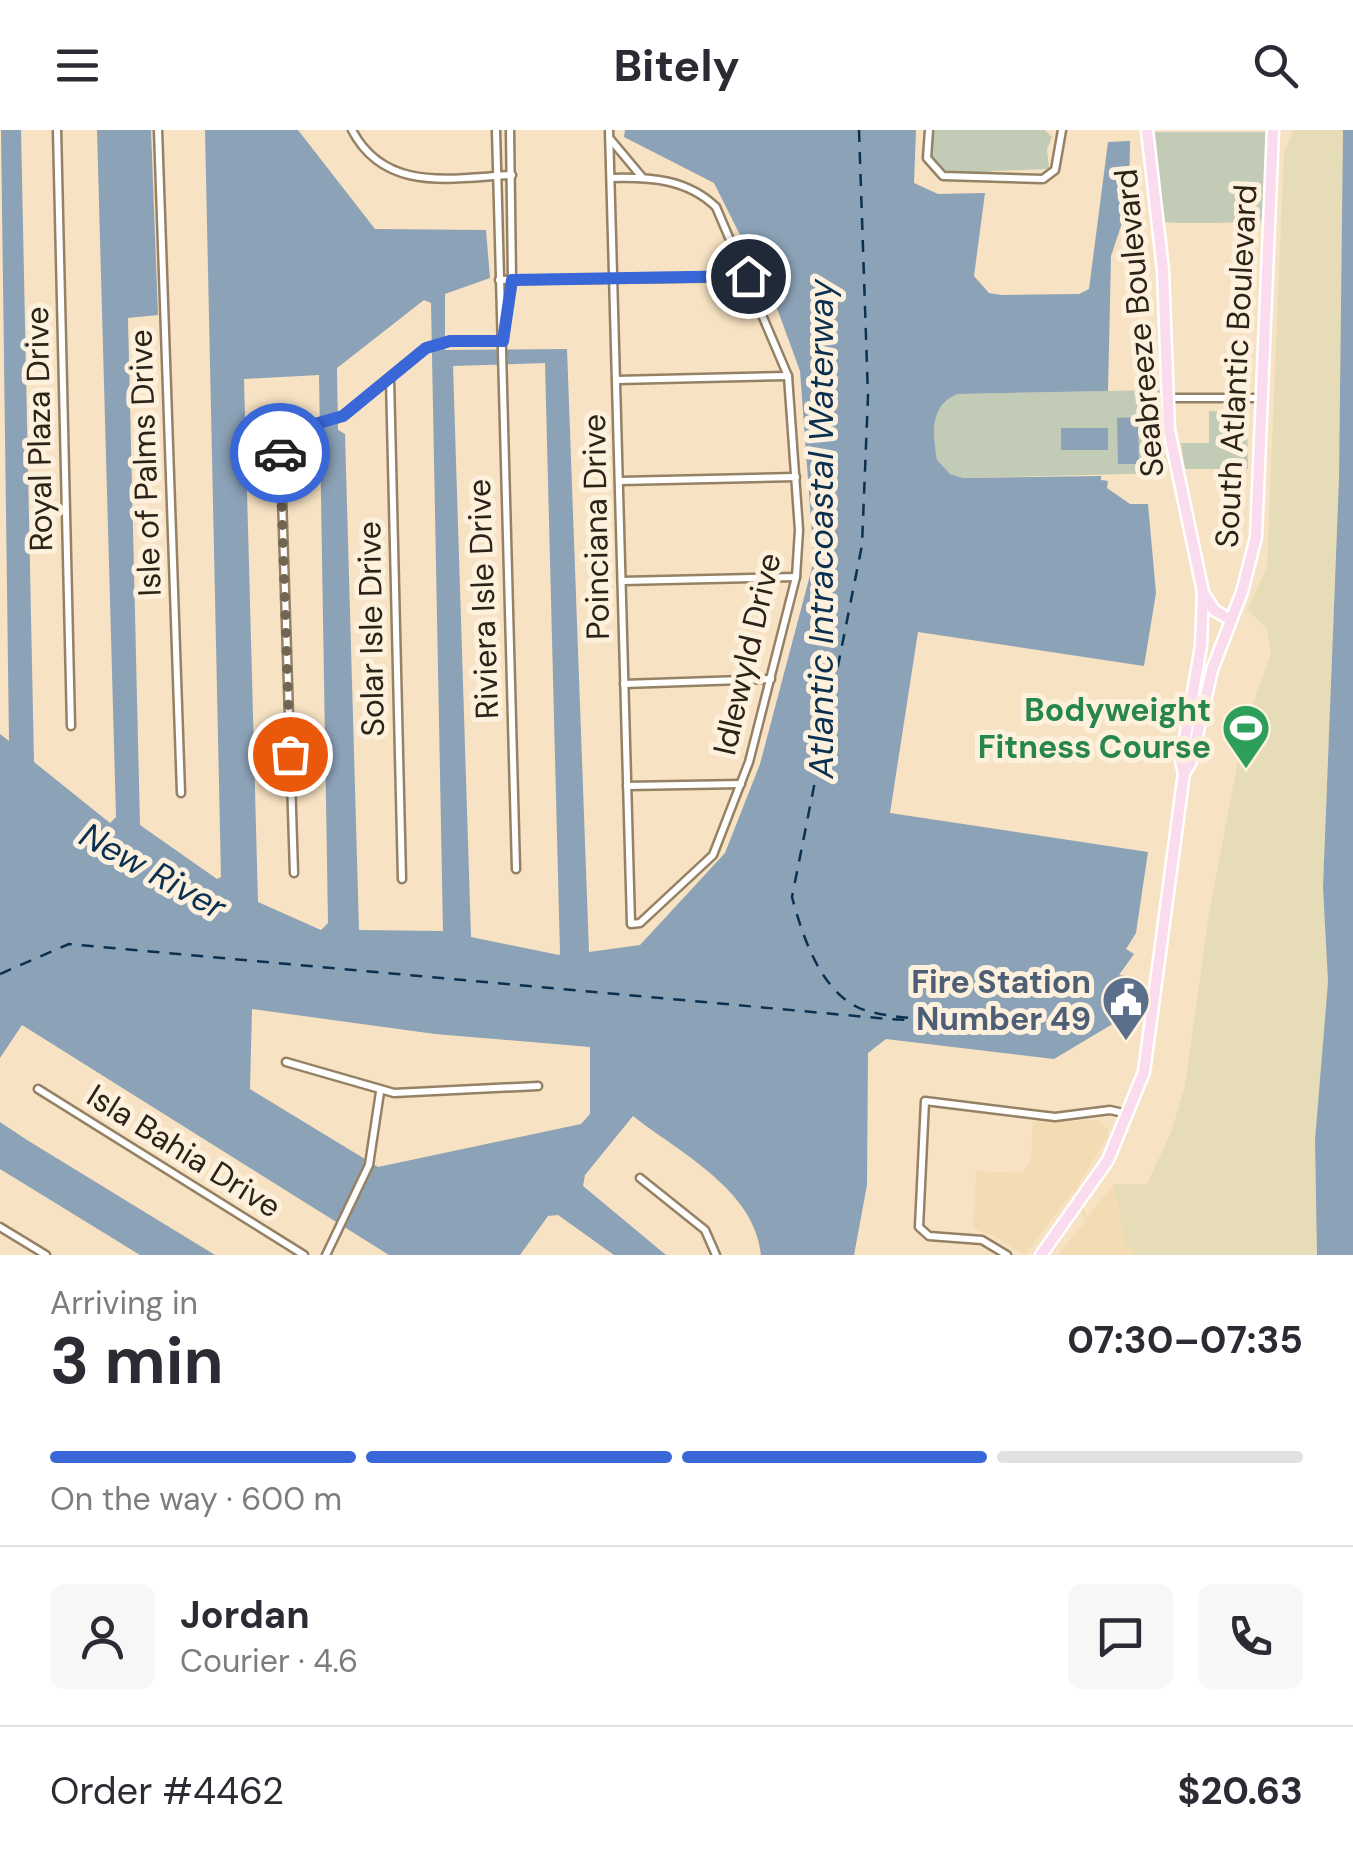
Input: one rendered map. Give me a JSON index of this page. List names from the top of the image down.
{
  "streets": {
    "main road": ["Seabreeze Boulevard", "South Atlantic Boulevard"],
    "street": [
      "Royal Plaza Drive",
      "Isle of Palms Drive",
      "Poinciana Drive",
      "Riviera Isle Drive",
      "Solar Isle Drive",
      "Idlewyld Drive",
      "Isla Bahia Drive"
    ]
  },
  "crossings": [
    ["Seabreeze Boulevard", "South Atlantic Boulevard"],
    ["Poinciana Drive", "Idlewyld Drive"]
  ],
  "water": ["Atlantic Intracoastal Waterway", "New River"],
  "places": {
    "sports": ["Bodyweight Fitness Course"],
    "public building": ["Fire Station Number 49"]
  },
  "page": {
    "header": "Bitely",
    "heading": ["3 min", "Arriving in", "07:30–07:35"],
    "panel": [
      "Jordan",
      "Courier · 4.6",
      "Order #4462",
      "$20.63"
    ],
    "bar": "On the way · 600 m"
  }
}
